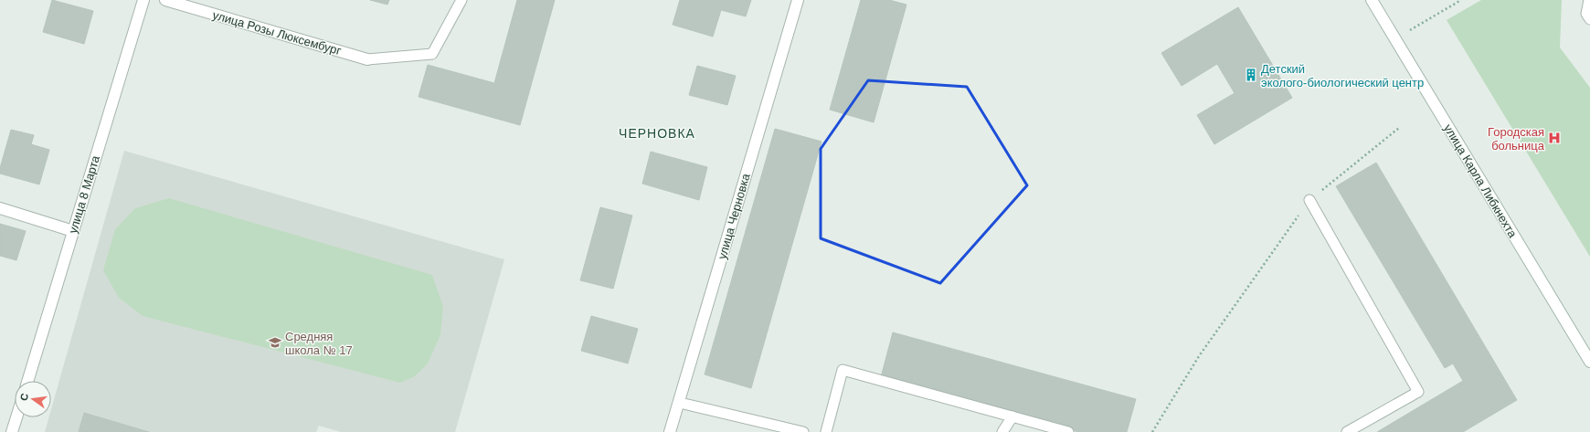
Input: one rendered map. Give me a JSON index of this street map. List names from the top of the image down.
{
  "streets": {
    "street": [
      "улица Розы Люксембург",
      "улица Карла Либкнехта",
      "улица 8 Марта",
      "улица Черновка"
    ]
  },
  "districts": ["ЧЕРНОВКА"],
  "places": {
    "building": ["Детский эколого-биологический центр"],
    "hospital": ["Городская больница"],
    "school or university": ["Средняя школа № 17"]
  },
  "north": "left"
}
